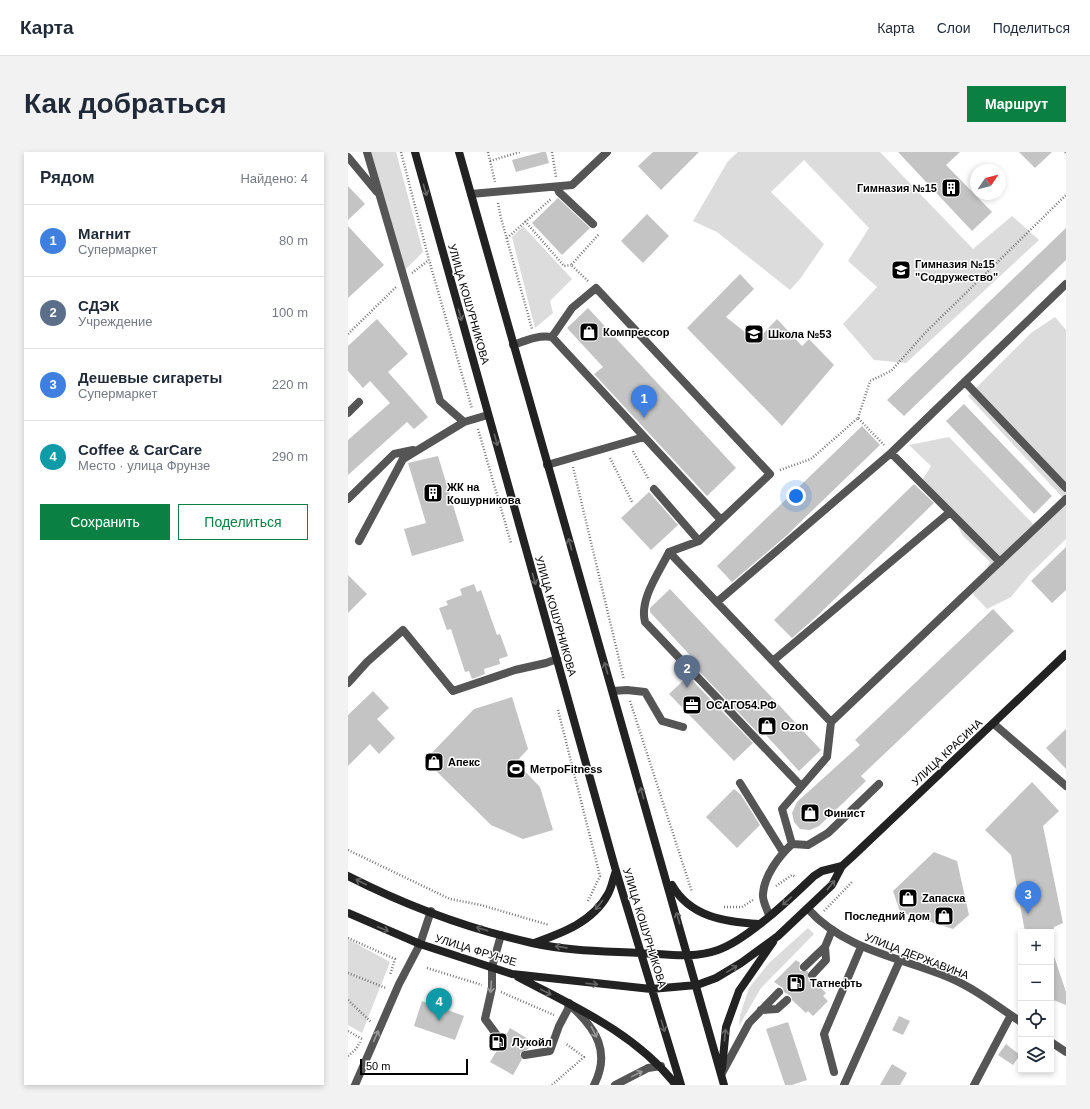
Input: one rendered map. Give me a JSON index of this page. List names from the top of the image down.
{
  "streets": {
    "main road": ["УЛИЦА КОШУРНИКОВА", "УЛИЦА КРАСИНА", "УЛИЦА ФРУНЗЕ"],
    "street": ["УЛИЦА ДЕРЖАВИНА"]
  },
  "crossings": [
    ["УЛИЦА КОШУРНИКОВА", "УЛИЦА КРАСИНА"],
    ["УЛИЦА КОШУРНИКОВА", "УЛИЦА ФРУНЗЕ"],
    ["УЛИЦА КРАСИНА", "УЛИЦА ФРУНЗЕ"],
    ["УЛИЦА КРАСИНА", "УЛИЦА ДЕРЖАВИНА"]
  ],
  "places": {
    "building": ["Гимназия №15", "ЖК на Кошурникова"],
    "school or university": ["Гимназия №15 \"Содружество\"", "Школа №53"],
    "shop": [
      "Компрессор",
      "Ozon",
      "Апекс",
      "Финист",
      "Zапаска",
      "Последний дом"
    ],
    "office": ["ОСАГО54.РФ"],
    "sports": ["МетроFitness"],
    "fuel station": ["Татнефть", "Лукойл"]
  },
  "scale_bar": "50 m",
  "north": "top right",
  "page": {
    "header": "Карта",
    "nav": ["Карта", "Слои", "Поделиться"],
    "buttons": [
      "Маршрут",
      ["Сохранить", "Поделиться"]
    ],
    "title": "Как добраться",
    "heading": ["Рядом", "Найдено: 4"],
    "list": [
      {
        "mark": "1",
        "name": "Магнит",
        "note": "Супермаркет",
        "value": "80 m"
      },
      {
        "mark": "2",
        "name": "СДЭК",
        "note": "Учреждение",
        "value": "100 m"
      },
      {
        "mark": "3",
        "name": "Дешевые сигареты",
        "note": "Супермаркет",
        "value": "220 m"
      },
      {
        "mark": "4",
        "name": "Coffee & CarCare",
        "note": "Место · улица Фрунзе",
        "value": "290 m"
      }
    ],
    "pins": [
      "1",
      "2",
      "3",
      "4"
    ],
    "map_buttons": ["+", "−"],
    "scale": "50 m"
  }
}
